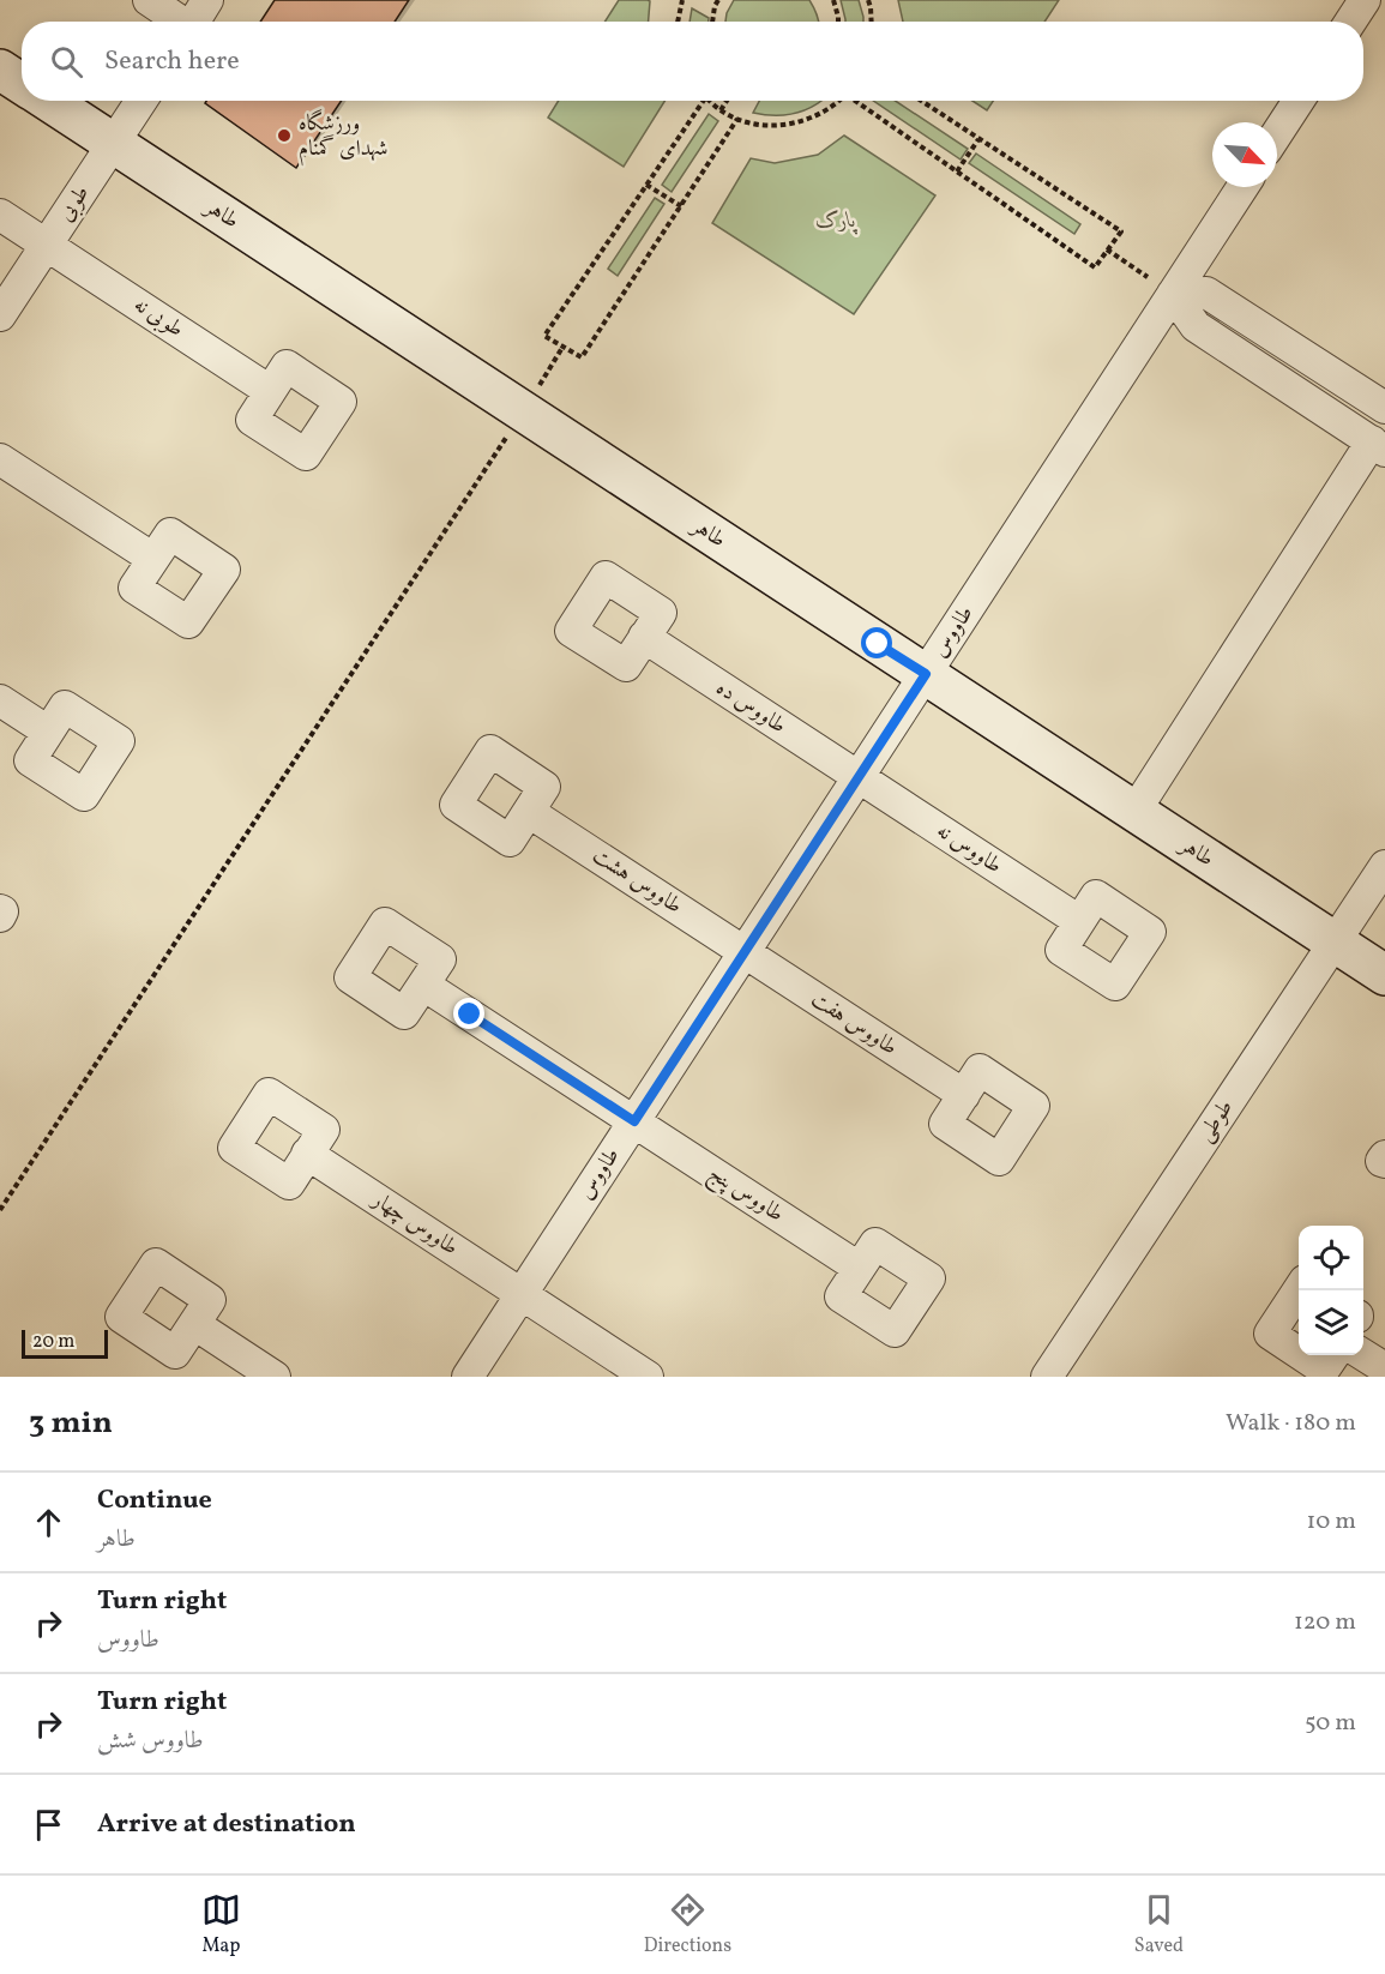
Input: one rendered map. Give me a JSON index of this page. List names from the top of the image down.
{
  "streets": {
    "street": [
      "طوبی",
      "طاهر",
      "طوبی نه",
      "طاووس",
      "طاووس ده",
      "طاووس نه",
      "طاووس هشت",
      "طاووس هفت",
      "طوطی",
      "طاووس پنج",
      "طاووس چهار"
    ]
  },
  "crossings": [
    ["طوبی", "طاهر"],
    ["طوبی", "طوبی نه"],
    ["طاهر", "طاووس"],
    ["طاهر", "طوطی"],
    ["طاووس", "طاووس ده"],
    ["طاووس", "طاووس نه"],
    ["طاووس", "طاووس هشت"],
    ["طاووس", "طاووس هفت"],
    ["طاووس", "طاووس پنج"],
    ["طاووس", "طاووس چهار"],
    ["طاووس ده", "طاووس نه"],
    ["طاووس هشت", "طاووس هفت"]
  ],
  "parks": ["پارک"],
  "places": ["ورزشگاه شهدای گمنام"],
  "scale_bar": "20 m",
  "north": "bottom right",
  "page": {
    "search": "Search here",
    "scale": "20 m",
    "heading": ["3 min", "Walk · 180 m"],
    "list": [
      ["Continue", "طاهر", "10 m"],
      ["Turn right", "طاووس", "120 m"],
      ["Turn right", "طاووس شش", "50 m"],
      "Arrive at destination"
    ],
    "nav": ["Map", "Directions", "Saved"]
  }
}
